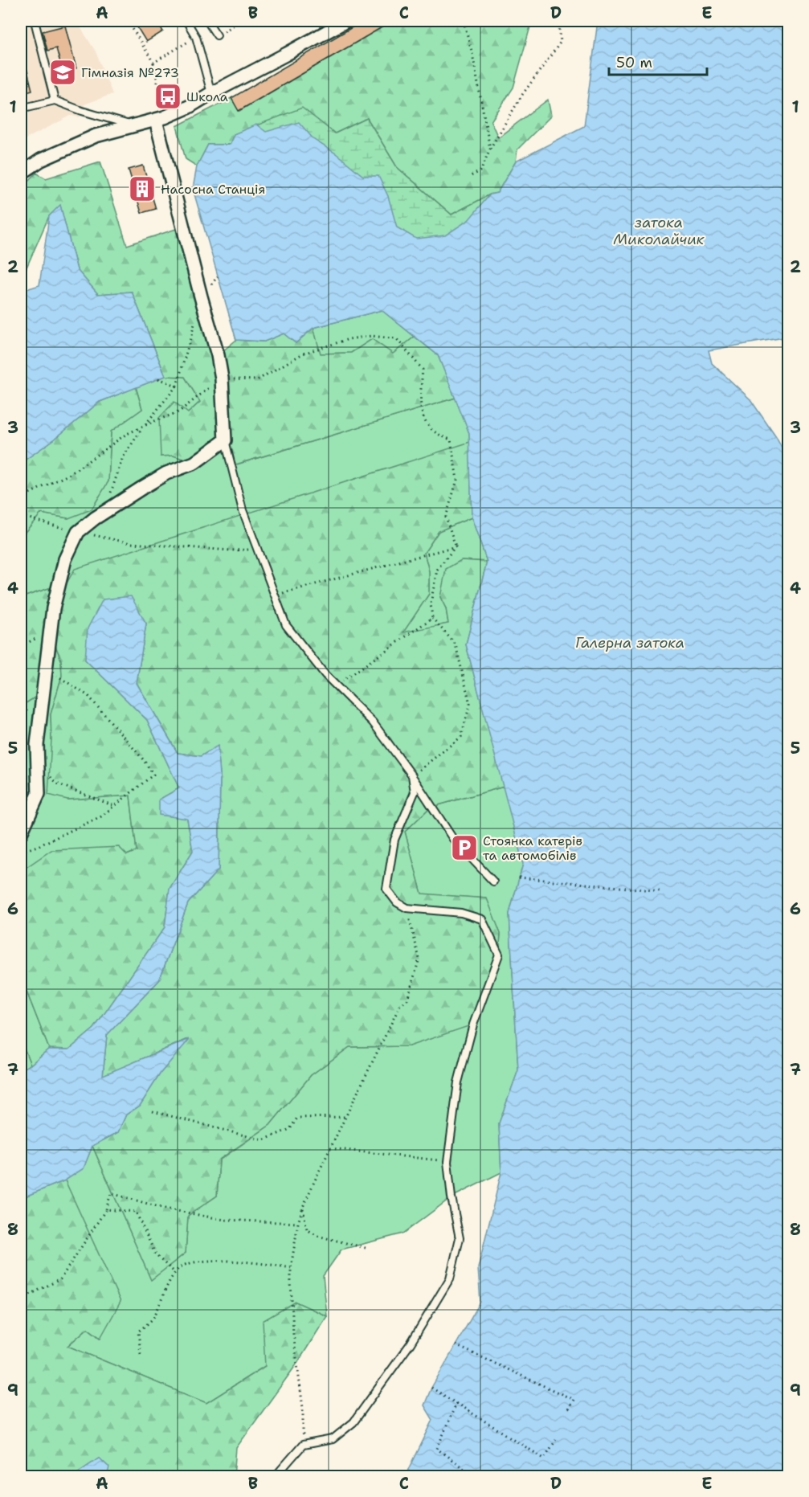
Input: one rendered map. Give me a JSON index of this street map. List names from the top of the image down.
{
  "water": ["затока Миколайчик", "Галерна затока"],
  "places": {
    "school or university": ["Гімназія №273"],
    "bus stop": ["Школа"],
    "building": ["Насосна Станція"],
    "parking": ["Стоянка катерів та автомобілів"]
  },
  "scale_bar": "50 m",
  "grid": {
    "columns": [
      "A",
      "B",
      "C",
      "D",
      "E"
    ],
    "rows": [
      "1",
      "2",
      "3",
      "4",
      "5",
      "6",
      "7",
      "8",
      "9"
    ]
  }
}
